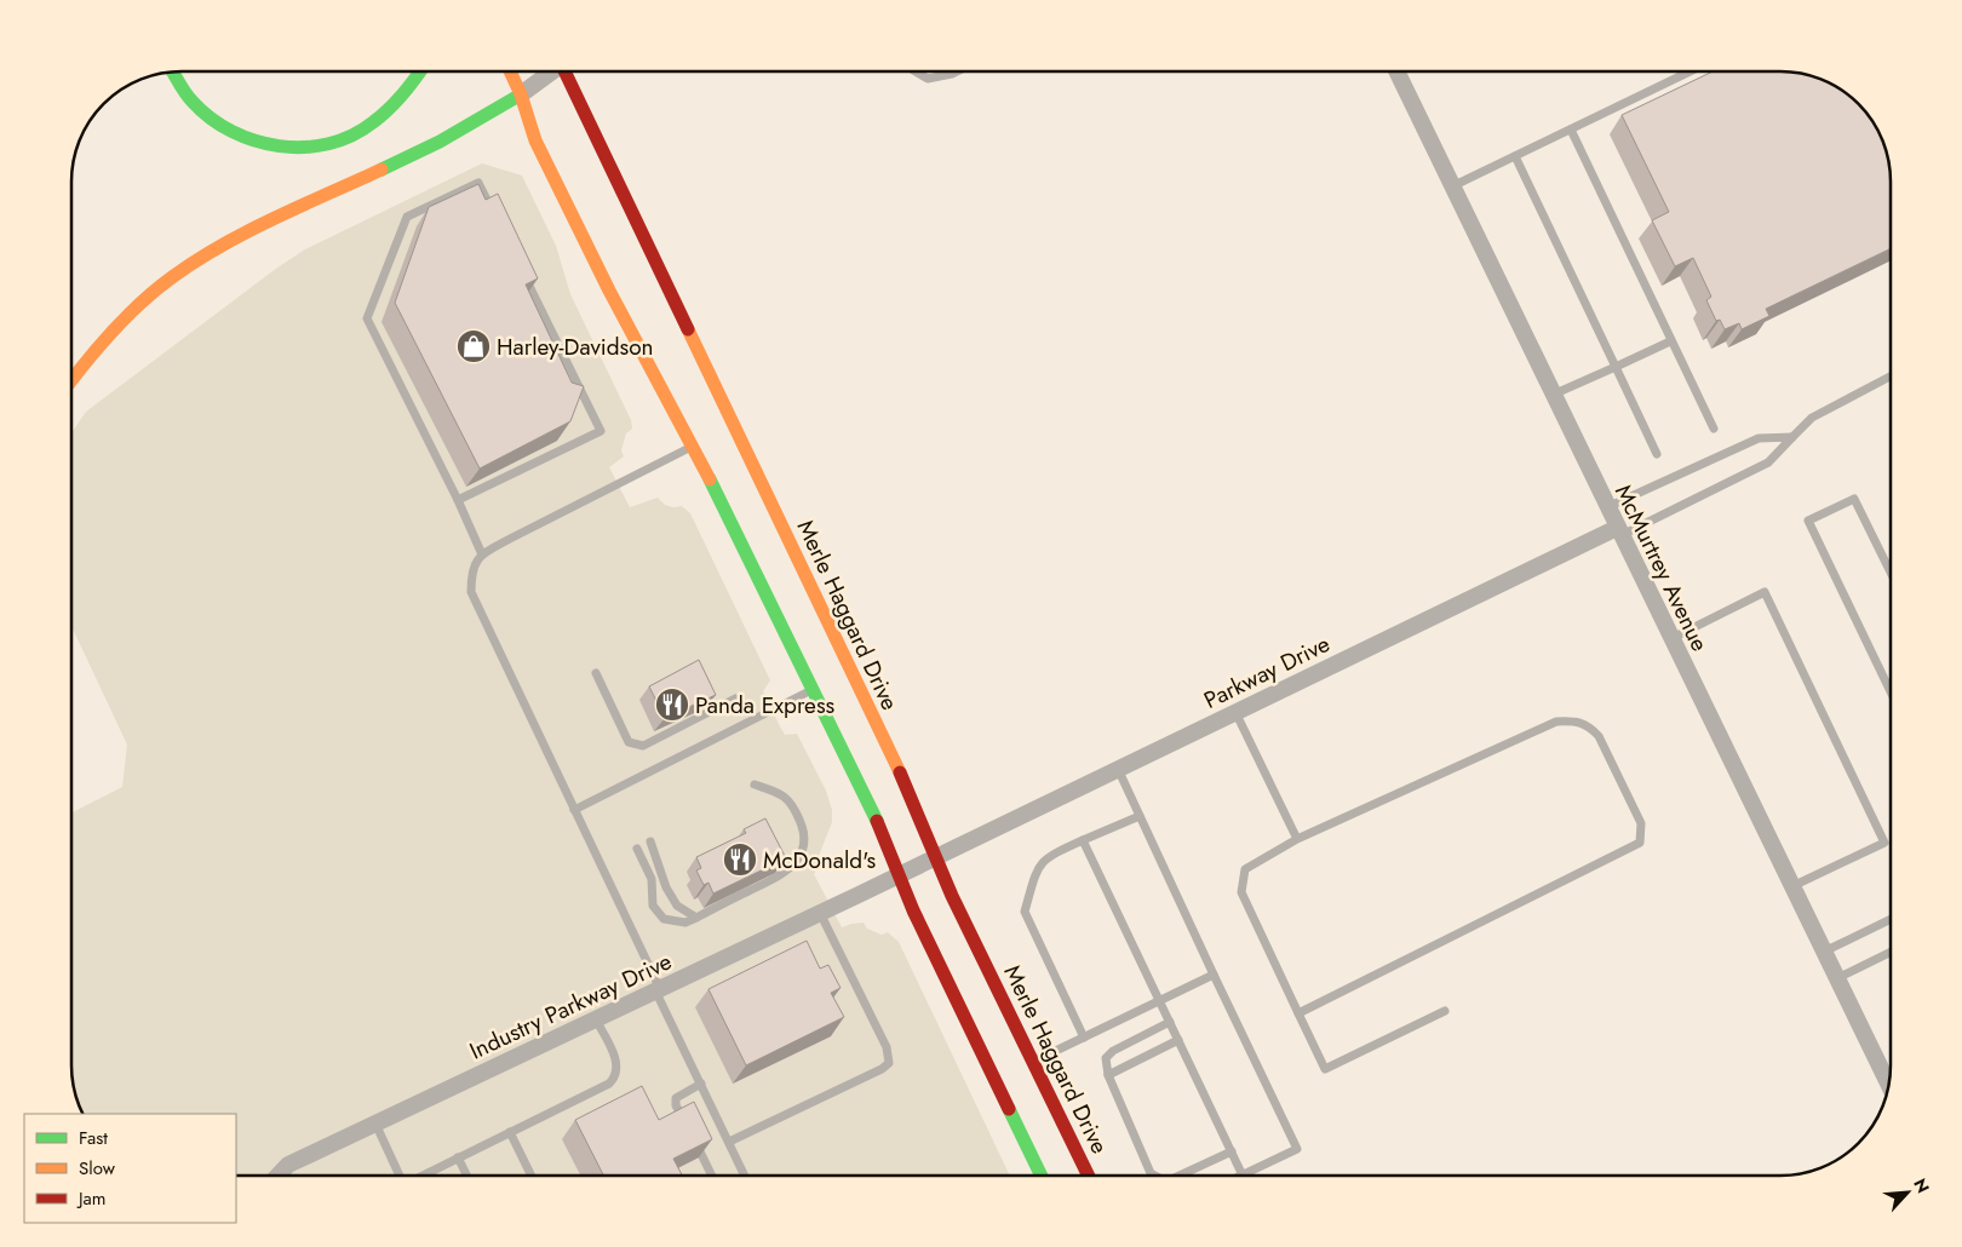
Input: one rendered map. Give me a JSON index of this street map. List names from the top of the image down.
{
  "streets": {
    "main road": ["Merle Haggard Drive"],
    "street": ["McMurtrey Avenue", "Parkway Drive", "Industry Parkway Drive"]
  },
  "crossings": [
    ["McMurtrey Avenue", "Parkway Drive"],
    ["Merle Haggard Drive", "Parkway Drive"],
    ["Parkway Drive", "Industry Parkway Drive"]
  ],
  "places": {
    "shop": ["Harley-Davidson"],
    "restaurant": ["Panda Express", "McDonald's"]
  },
  "legend": ["Fast", "Slow", "Jam"],
  "north": "top right"
}
